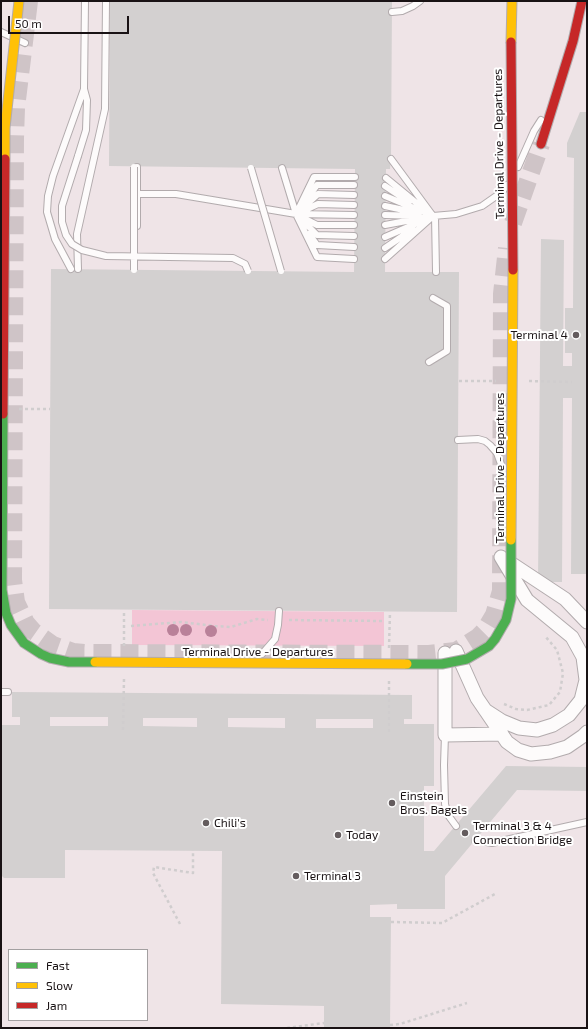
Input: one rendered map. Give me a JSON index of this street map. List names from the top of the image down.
{
  "streets": {
    "street": ["Terminal Drive - Departures"]
  },
  "places": [
    "Terminal 4",
    "Einstein Bros. Bagels",
    "Chili's",
    "Terminal 3 & 4 Connection Bridge",
    "Today",
    "Terminal 3"
  ],
  "legend": ["Fast", "Slow", "Jam"],
  "scale_bar": "50 m"
}
